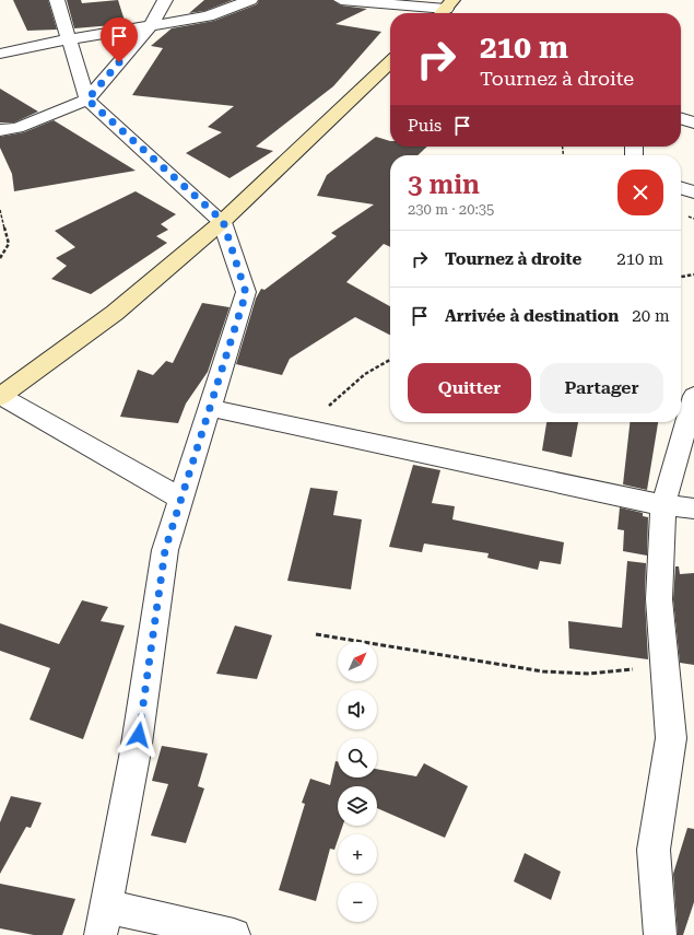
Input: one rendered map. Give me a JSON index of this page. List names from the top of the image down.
{
  "north": "top right",
  "page": {
    "turn": ["210 m", "Tournez à droite"],
    "then": "Puis",
    "heading": ["3 min", "230 m · 20:35"],
    "list": [
      {
        "name": "Tournez à droite",
        "value": "210 m"
      },
      {
        "name": "Arrivée à destination",
        "value": "20 m"
      }
    ],
    "buttons": ["Quitter", "Partager"],
    "map_buttons": ["+", "−"]
  }
}
